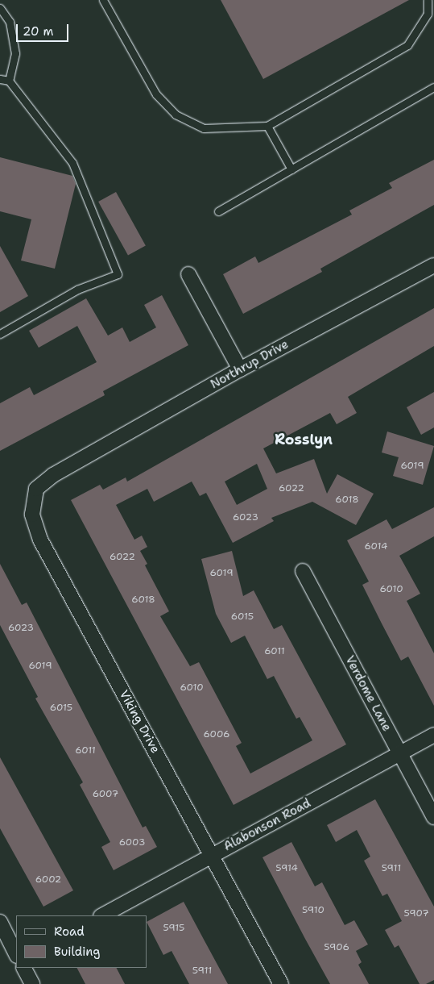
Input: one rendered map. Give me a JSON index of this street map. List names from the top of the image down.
{
  "streets": {
    "street": [
      "Northrup Drive",
      "Verdome Lane",
      "Viking Drive",
      "Alabonson Road"
    ]
  },
  "crossings": [
    ["Northrup Drive", "Viking Drive"],
    ["Verdome Lane", "Alabonson Road"],
    ["Viking Drive", "Alabonson Road"]
  ],
  "districts": ["Rosslyn"],
  "house_numbers": [
    "6019",
    "6022",
    "6018",
    "6023",
    "6014",
    "6022",
    "6019",
    "6010",
    "6018",
    "6015",
    "6023",
    "6011",
    "6019",
    "6010",
    "6015",
    "6006",
    "6011",
    "6007",
    "6003",
    "5914",
    "5911",
    "6002",
    "5910",
    "5907",
    "5915",
    "5906",
    "5911"
  ],
  "legend": ["Road", "Building"],
  "scale_bar": "20 m"
}
